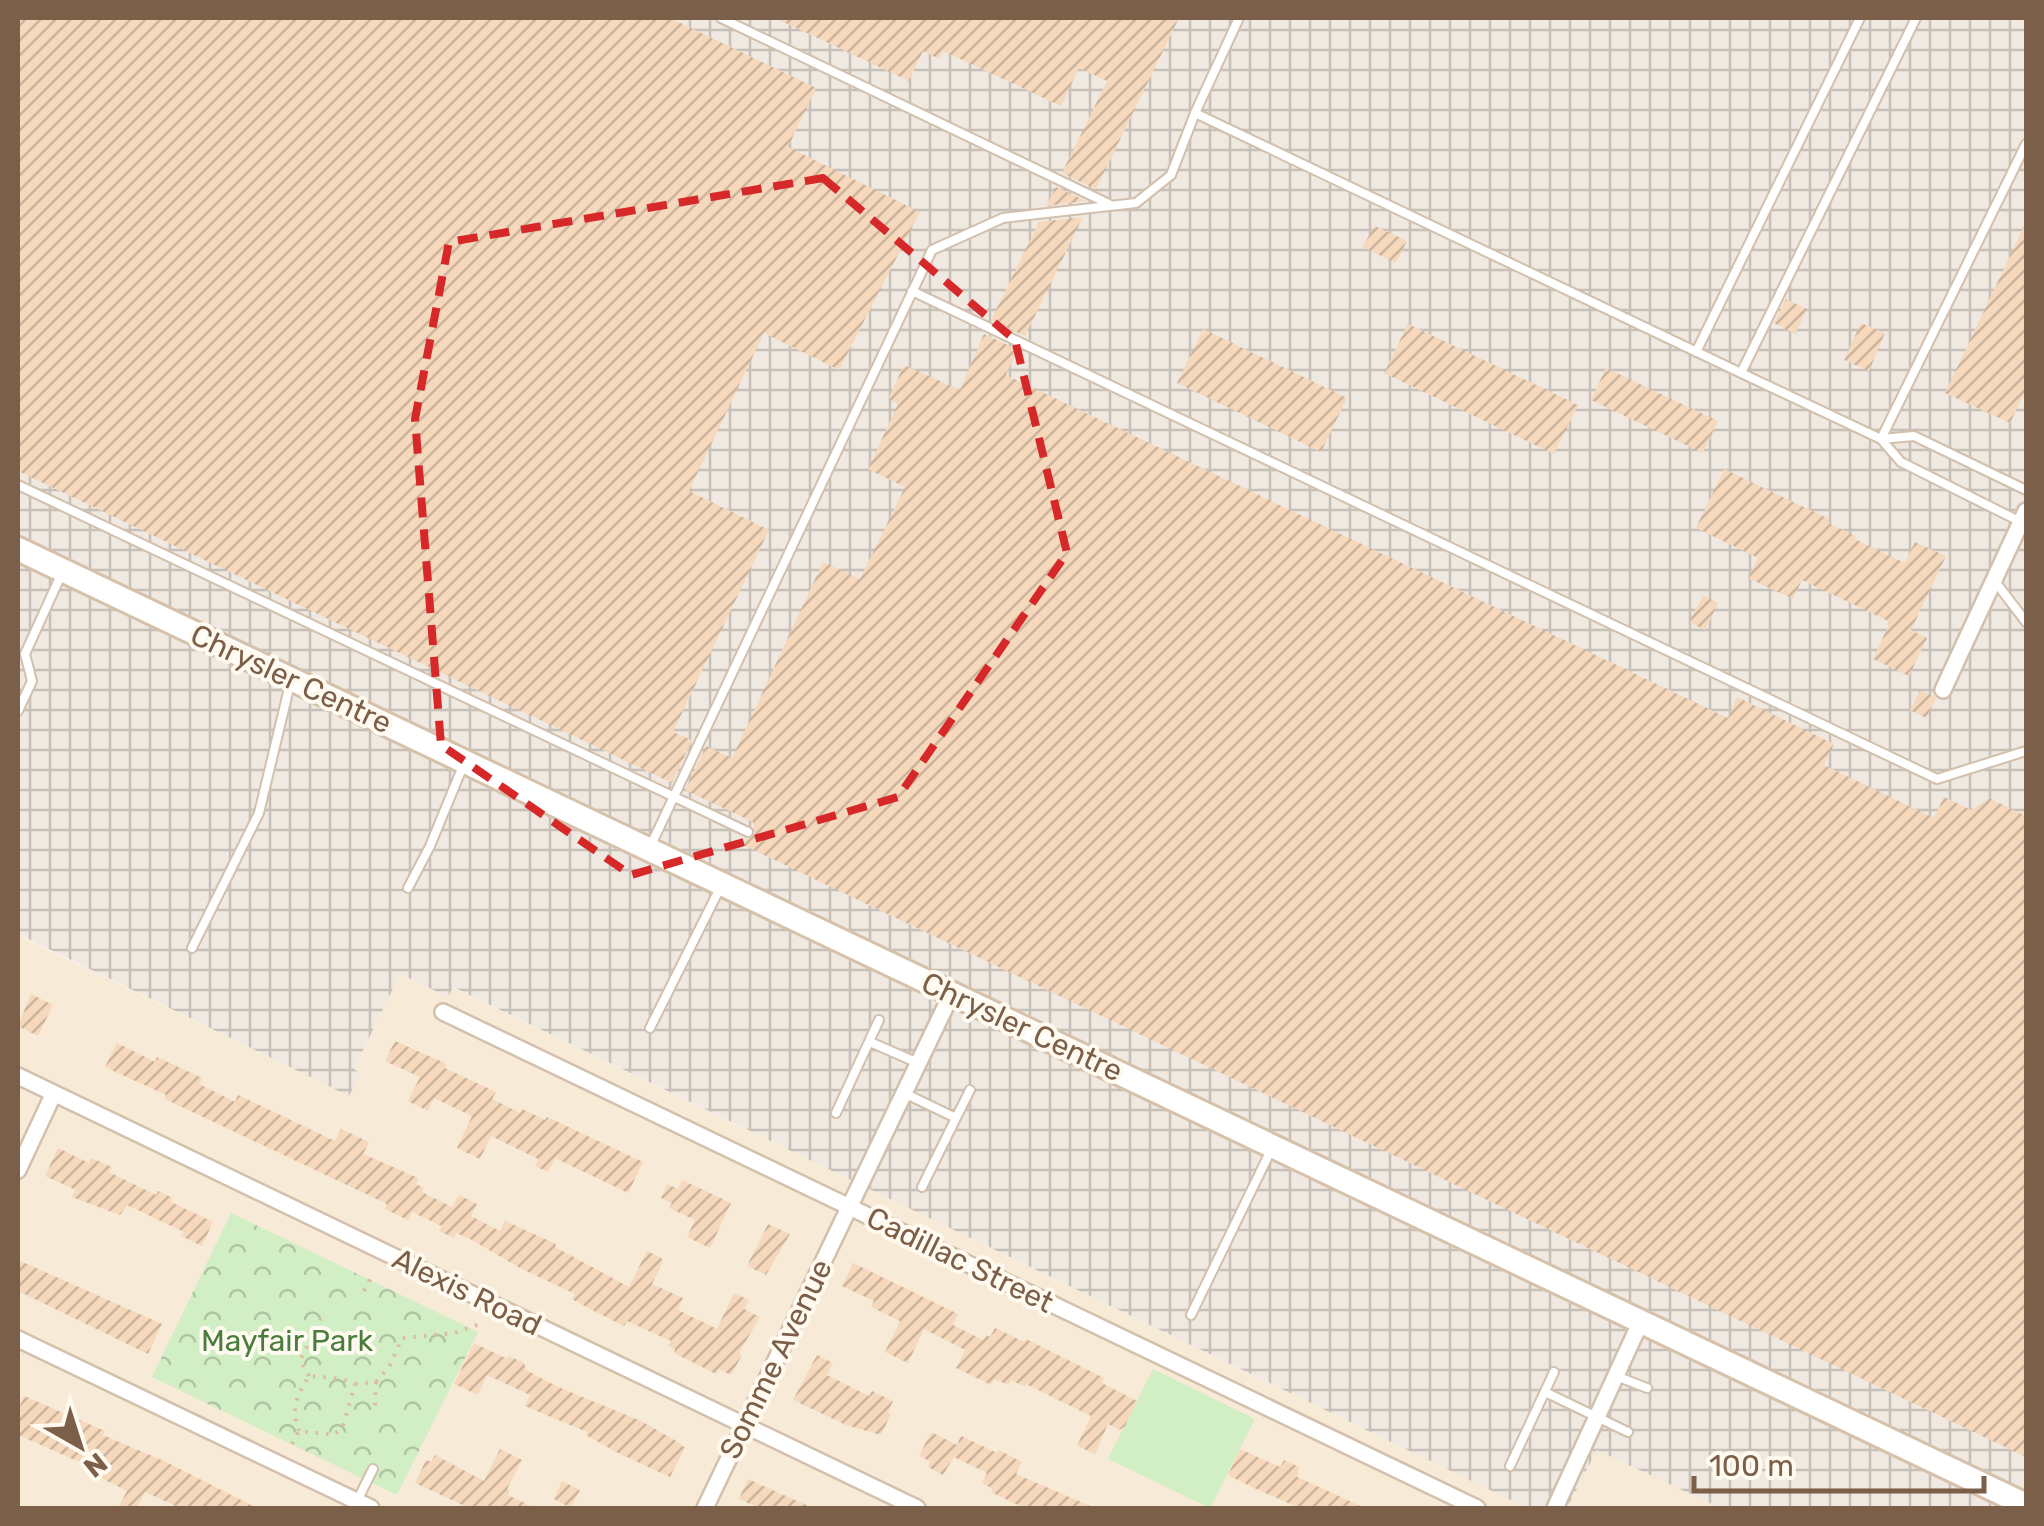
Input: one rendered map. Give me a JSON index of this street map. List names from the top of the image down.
{
  "streets": {
    "street": [
      "Chrysler Centre",
      "Cadillac Street",
      "Alexis Road",
      "Somme Avenue"
    ]
  },
  "crossings": [
    ["Chrysler Centre", "Somme Avenue"],
    ["Cadillac Street", "Somme Avenue"],
    ["Alexis Road", "Somme Avenue"]
  ],
  "parks": ["Mayfair Park"],
  "scale_bar": "100 m",
  "north": "bottom right"
}
